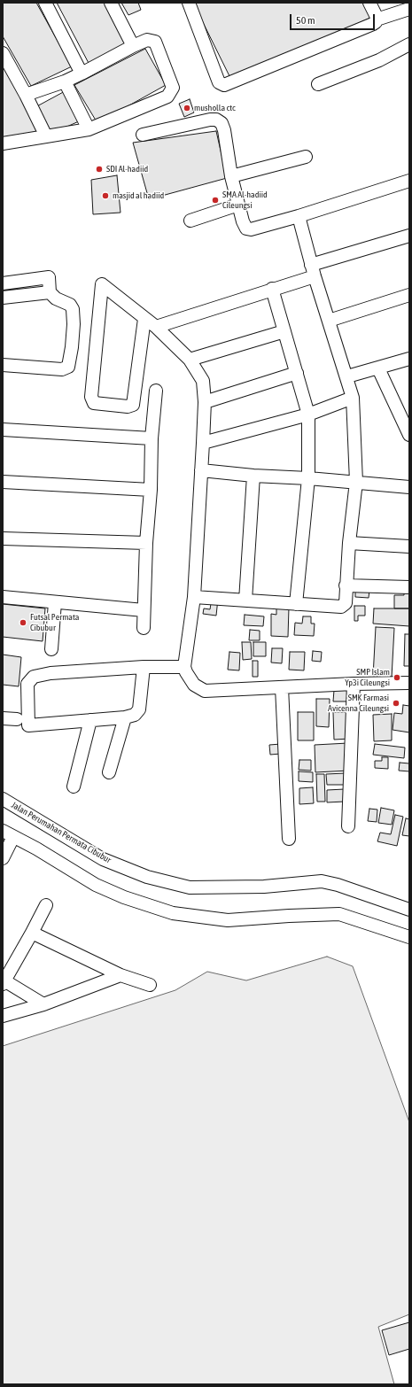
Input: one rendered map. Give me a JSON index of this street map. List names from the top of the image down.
{
  "streets": {
    "street": ["Jalan Perumahan Permata Cibubur"]
  },
  "places": [
    "musholla ctc",
    "SDI Al-hadiid",
    "masjid al hadiid",
    "SMA Al-hadiid Cileungsi",
    "Futsal Permata Cibubur",
    "SMP Islam Yp3i Cileungsi",
    "SMK Farmasi Avicenna Cileungsi"
  ],
  "scale_bar": "50 m"
}
